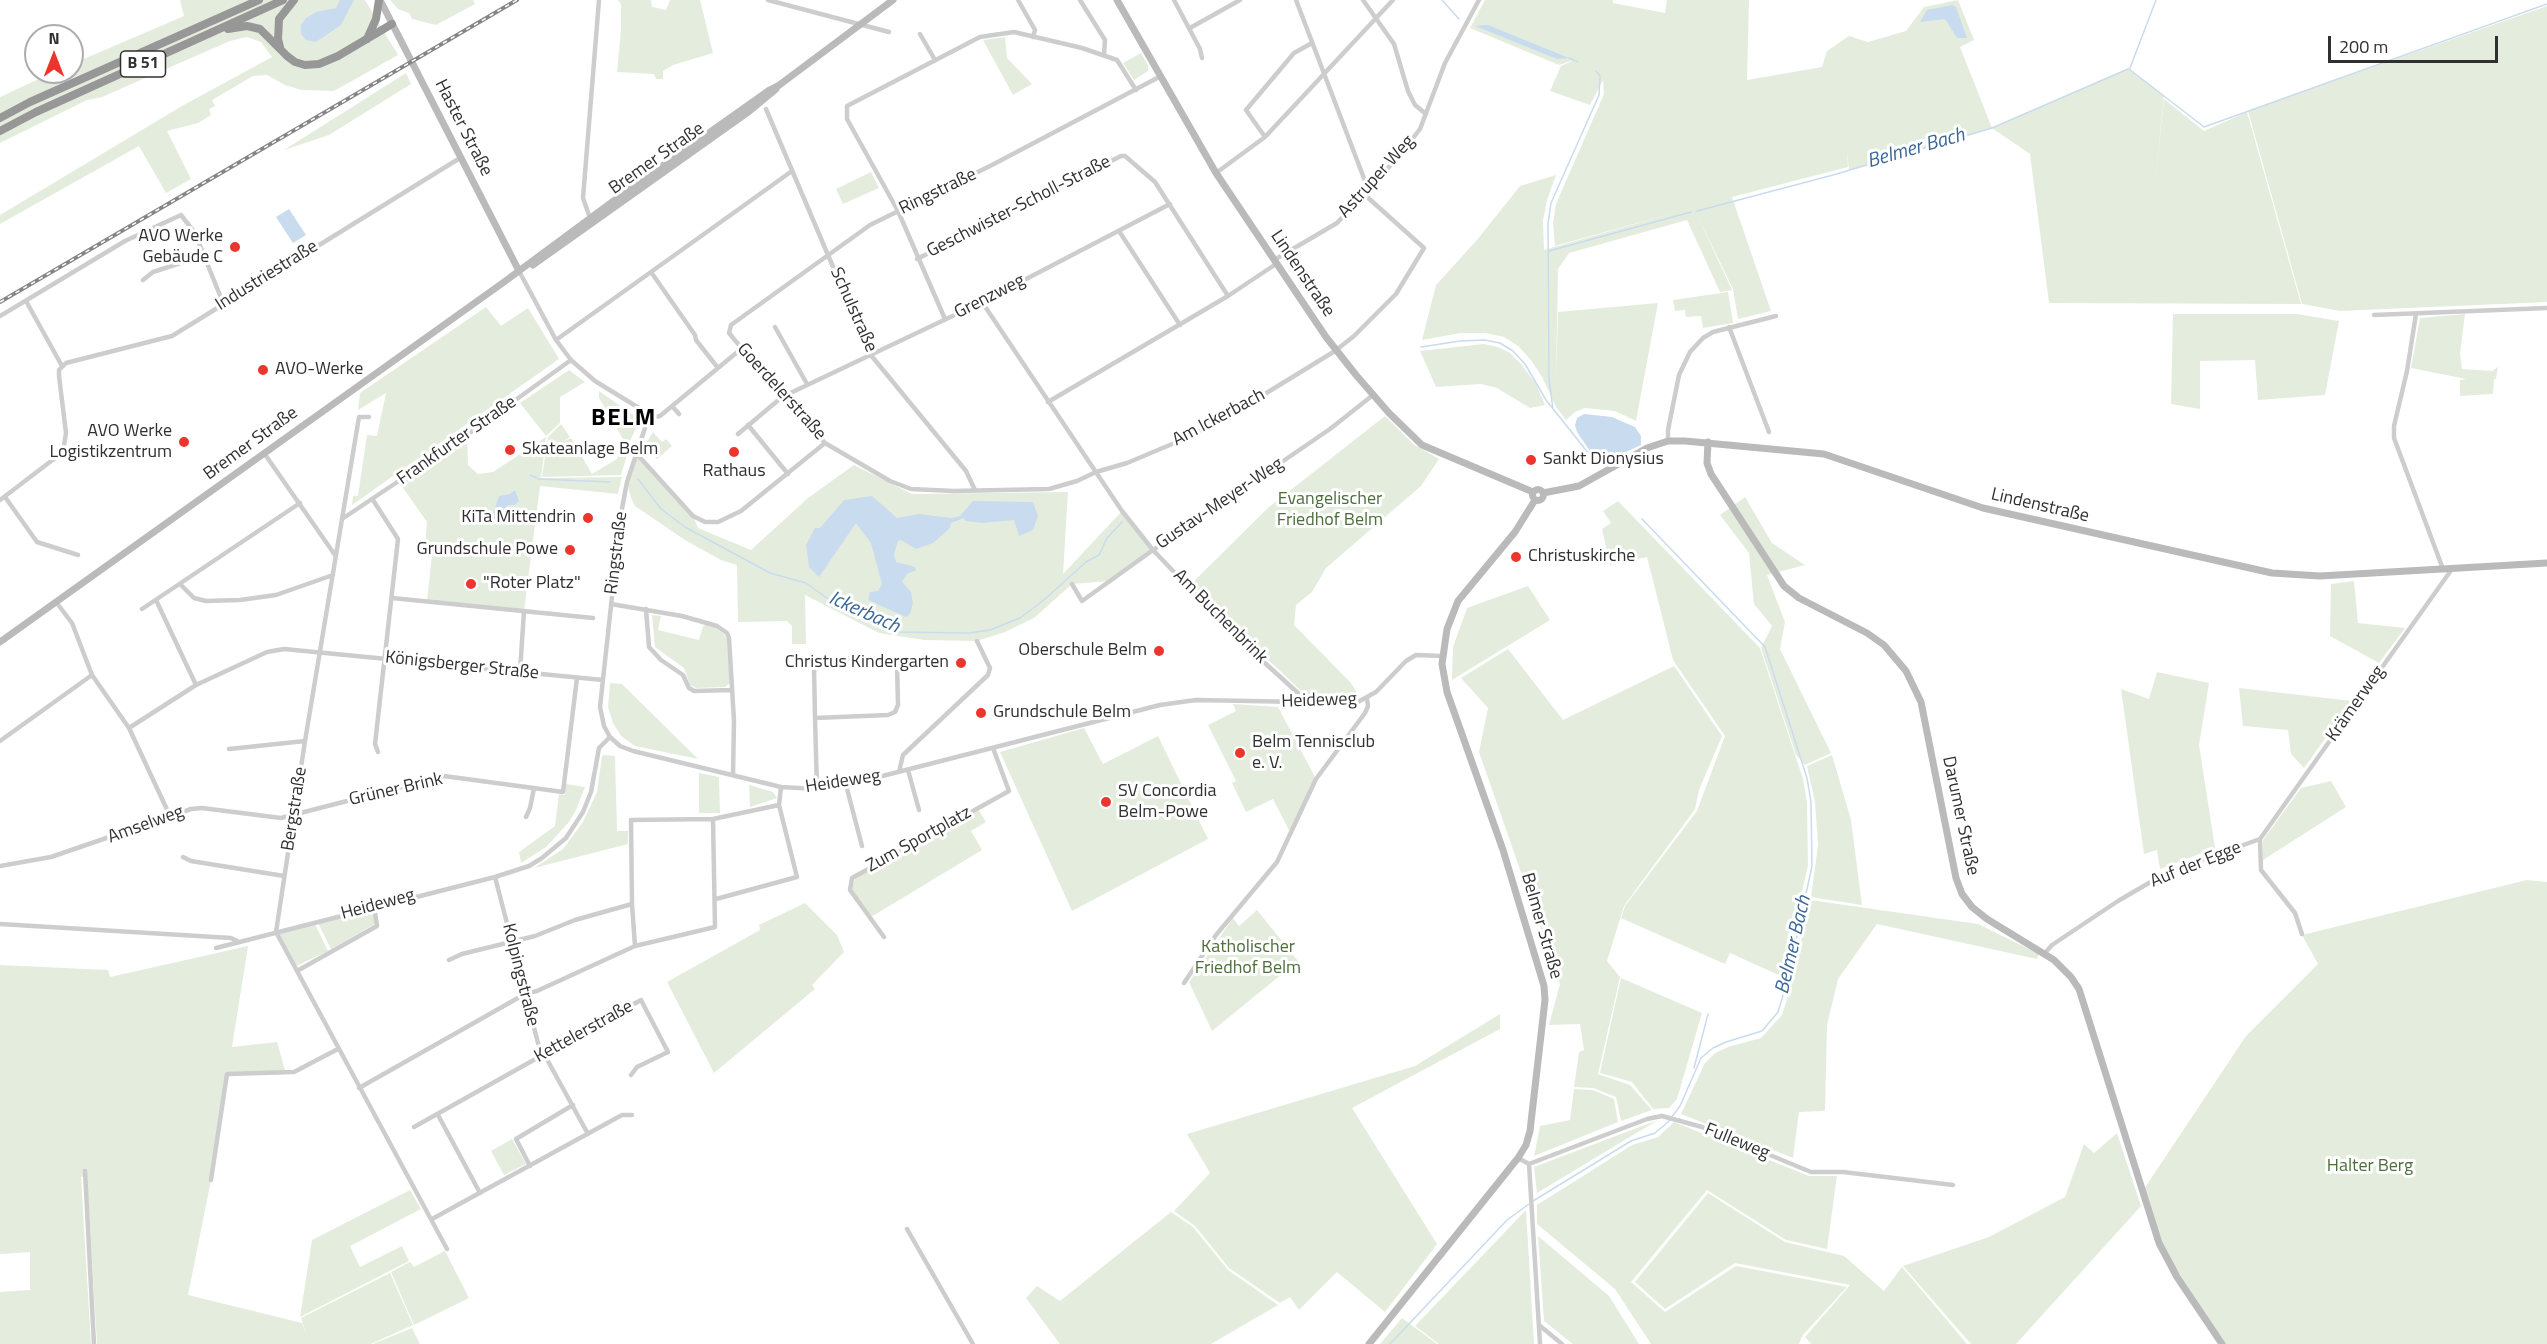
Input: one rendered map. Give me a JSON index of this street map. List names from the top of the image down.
{
  "streets": {
    "highway": ["B 51"],
    "street": [
      "Haster Straße",
      "Bremer Straße",
      "Astruper Weg",
      "Ringstraße",
      "Geschwister-Scholl-Straße",
      "Lindenstraße",
      "Industriestraße",
      "Grenzweg",
      "Schulstraße",
      "Goerdelerstraße",
      "Am Ickerbach",
      "Frankfurter Straße",
      "Gustav-Meyer-Weg",
      "Am Buchenbrink",
      "Königsberger Straße",
      "Heideweg",
      "Krämerweg",
      "Grüner Brink",
      "Bergstraße",
      "Darumer Straße",
      "Amselweg",
      "Zum Sportplatz",
      "Auf der Egge",
      "Belmer Straße",
      "Kolpingstraße",
      "Kettelerstraße",
      "Fulleweg"
    ]
  },
  "crossings": [
    ["Haster Straße", "Bremer Straße"],
    ["Haster Straße", "Industriestraße"],
    ["Astruper Weg", "Geschwister-Scholl-Straße"],
    ["Astruper Weg", "Lindenstraße"],
    ["Astruper Weg", "Am Ickerbach"],
    ["Astruper Weg", "Am Buchenbrink"],
    ["Ringstraße", "Lindenstraße"],
    ["Ringstraße", "Schulstraße"],
    ["Ringstraße", "Goerdelerstraße"],
    ["Ringstraße", "Königsberger Straße"],
    ["Ringstraße", "Heideweg"],
    ["Geschwister-Scholl-Straße", "Grenzweg"],
    ["Lindenstraße", "Am Ickerbach"],
    ["Lindenstraße", "Gustav-Meyer-Weg"],
    ["Lindenstraße", "Krämerweg"],
    ["Lindenstraße", "Darumer Straße"],
    ["Lindenstraße", "Belmer Straße"],
    ["Grenzweg", "Schulstraße"],
    ["Grenzweg", "Goerdelerstraße"],
    ["Grenzweg", "Am Buchenbrink"],
    ["Schulstraße", "Goerdelerstraße"],
    ["Schulstraße", "Am Ickerbach"],
    ["Goerdelerstraße", "Am Ickerbach"],
    ["Am Ickerbach", "Am Buchenbrink"],
    ["Frankfurter Straße", "Bergstraße"],
    ["Gustav-Meyer-Weg", "Am Buchenbrink"],
    ["Am Buchenbrink", "Heideweg"],
    ["Königsberger Straße", "Grüner Brink"],
    ["Königsberger Straße", "Bergstraße"],
    ["Heideweg", "Bergstraße"],
    ["Heideweg", "Zum Sportplatz"],
    ["Heideweg", "Belmer Straße"],
    ["Heideweg", "Kolpingstraße"],
    ["Krämerweg", "Auf der Egge"],
    ["Grüner Brink", "Bergstraße"],
    ["Grüner Brink", "Amselweg"],
    ["Bergstraße", "Amselweg"],
    ["Darumer Straße", "Auf der Egge"],
    ["Kolpingstraße", "Kettelerstraße"]
  ],
  "districts": ["BELM"],
  "water": ["Belmer Bach", "Ickerbach"],
  "parks": ["Evangelischer Friedhof Belm", "Katholischer Friedhof Belm", "Halter Berg"],
  "places": [
    "AVO Werke Gebäude C",
    "AVO-Werke",
    "AVO Werke Logistikzentrum",
    "Skateanlage Belm",
    "Rathaus",
    "Sankt Dionysius",
    "KiTa Mittendrin",
    "Grundschule Powe",
    "Christuskirche",
    "\"Roter Platz\"",
    "Oberschule Belm",
    "Christus Kindergarten",
    "Grundschule Belm",
    "Belm Tennisclub e. V.",
    "SV Concordia Belm-Powe"
  ],
  "scale_bar": "200 m",
  "north": "top"
}
